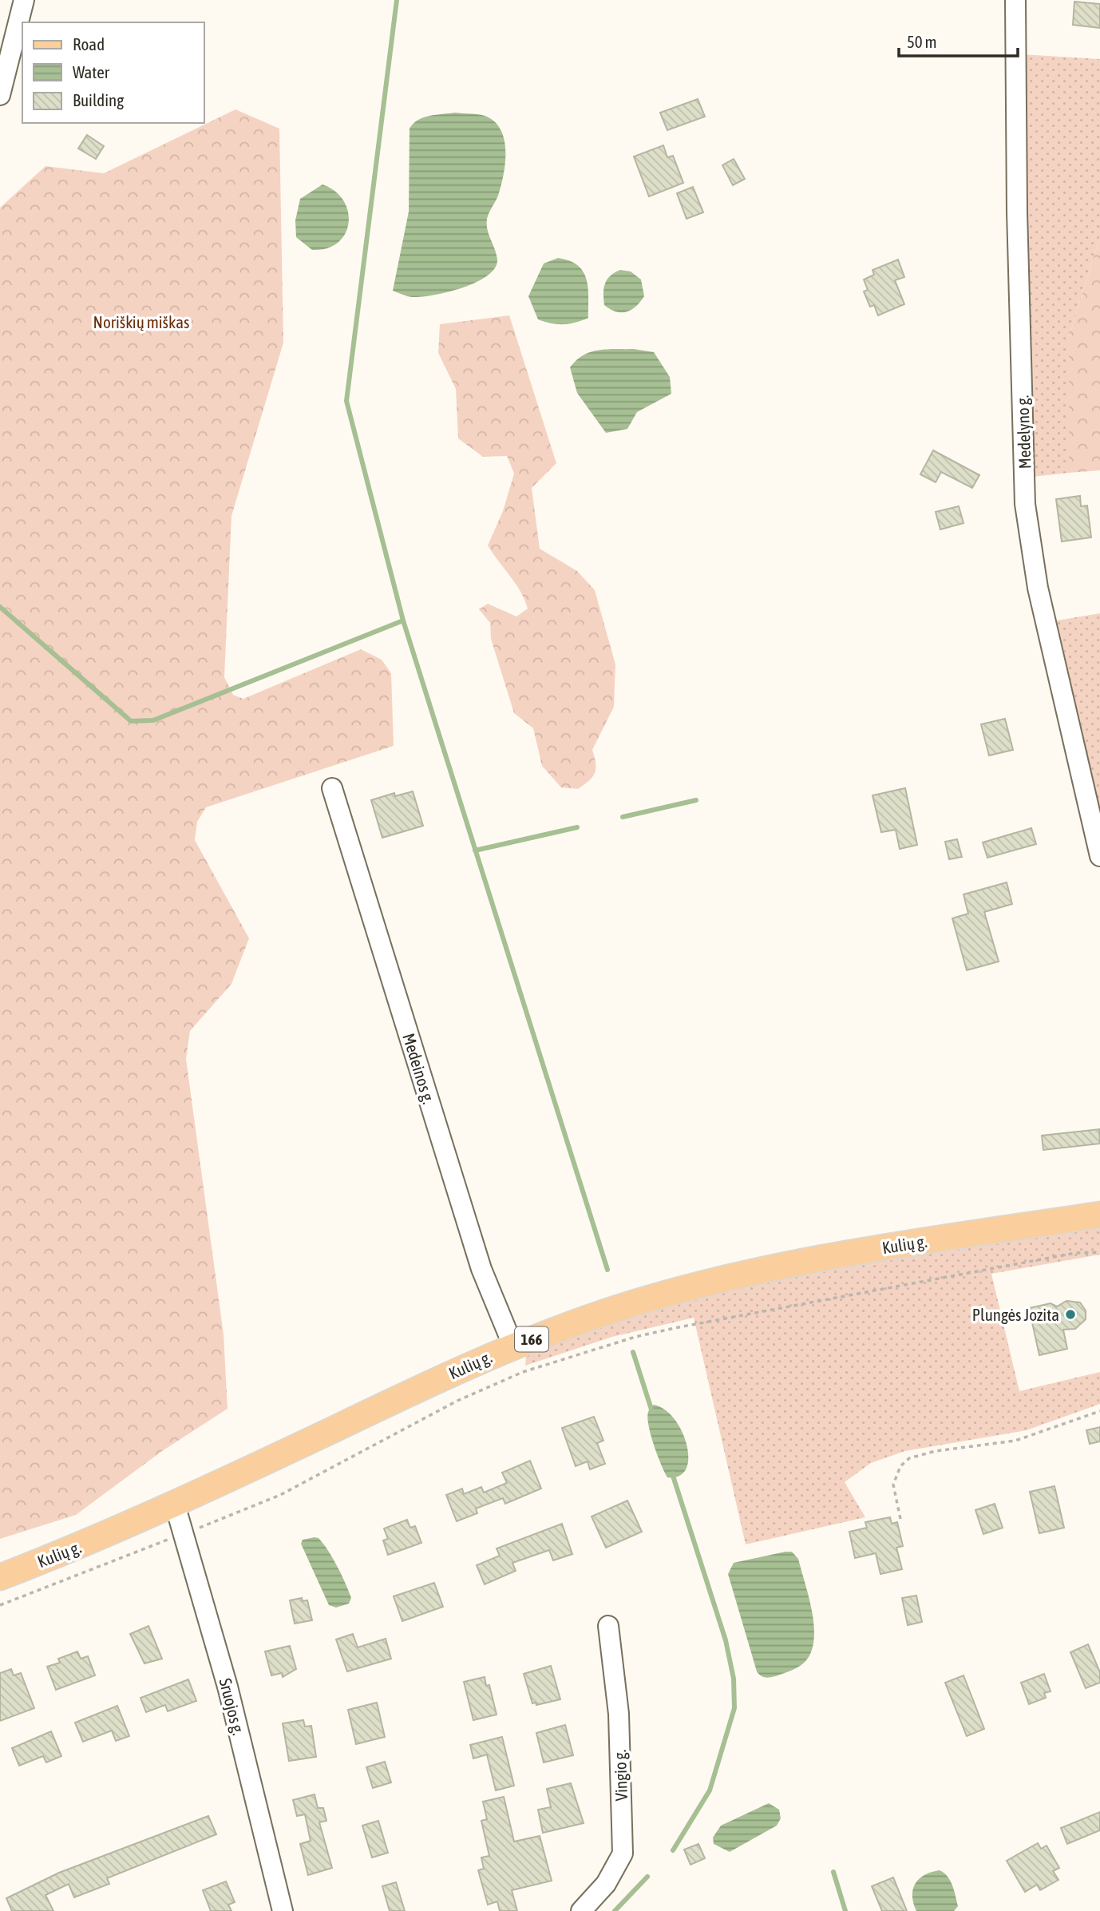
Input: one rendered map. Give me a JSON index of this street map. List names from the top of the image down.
{
  "streets": {
    "main road": ["Kulių g.", "166"],
    "street": [
      "Medelyno g.",
      "Medeinos g.",
      "Sruojos g.",
      "Vingio g."
    ]
  },
  "crossings": [
    ["Medeinos g.", "Kulių g."],
    ["Kulių g.", "Sruojos g."]
  ],
  "parks": ["Noriškių miškas"],
  "places": ["Plungės Jozita"],
  "legend": ["Road", "Water", "Building"],
  "scale_bar": "50 m"
}
